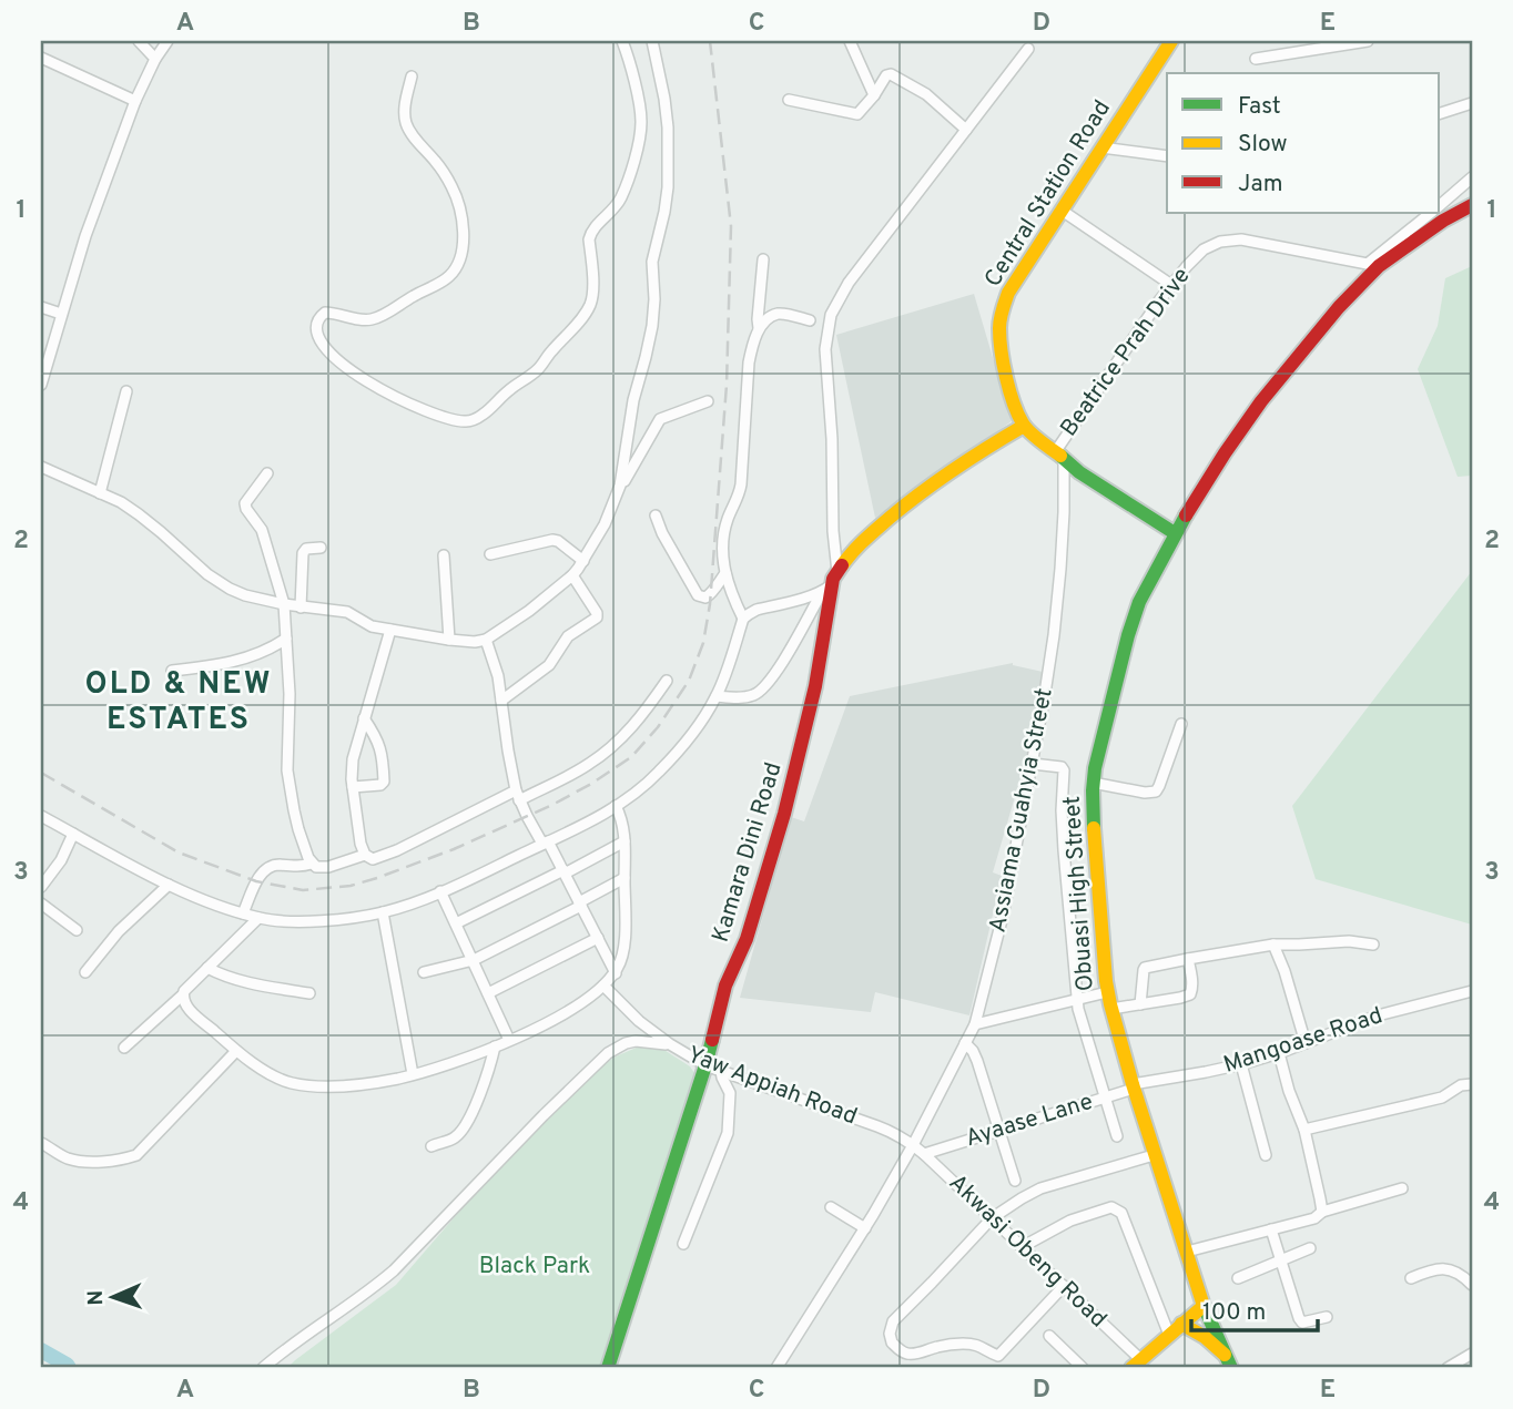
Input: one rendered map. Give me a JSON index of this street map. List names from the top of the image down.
{
  "streets": {
    "street": [
      "Central Station Road",
      "Beatrice Prah Drive",
      "Assiama Guahyia Street",
      "Kamara Dini Road",
      "Obuasi High Street",
      "Mangoase Road",
      "Yaw Appiah Road",
      "Ayaase Lane",
      "Akwasi Obeng Road"
    ]
  },
  "crossings": [
    ["Beatrice Prah Drive", "Assiama Guahyia Street"],
    ["Beatrice Prah Drive", "Obuasi High Street"],
    ["Assiama Guahyia Street", "Yaw Appiah Road"],
    ["Assiama Guahyia Street", "Akwasi Obeng Road"],
    ["Kamara Dini Road", "Yaw Appiah Road"],
    ["Obuasi High Street", "Mangoase Road"],
    ["Obuasi High Street", "Ayaase Lane"],
    ["Mangoase Road", "Ayaase Lane"],
    ["Yaw Appiah Road", "Akwasi Obeng Road"],
    ["Ayaase Lane", "Akwasi Obeng Road"]
  ],
  "districts": ["OLD & NEW ESTATES"],
  "parks": ["Black Park"],
  "legend": ["Fast", "Slow", "Jam"],
  "scale_bar": "100 m",
  "north": "left",
  "grid": {
    "columns": [
      "A",
      "B",
      "C",
      "D",
      "E"
    ],
    "rows": [
      "1",
      "2",
      "3",
      "4"
    ]
  }
}
